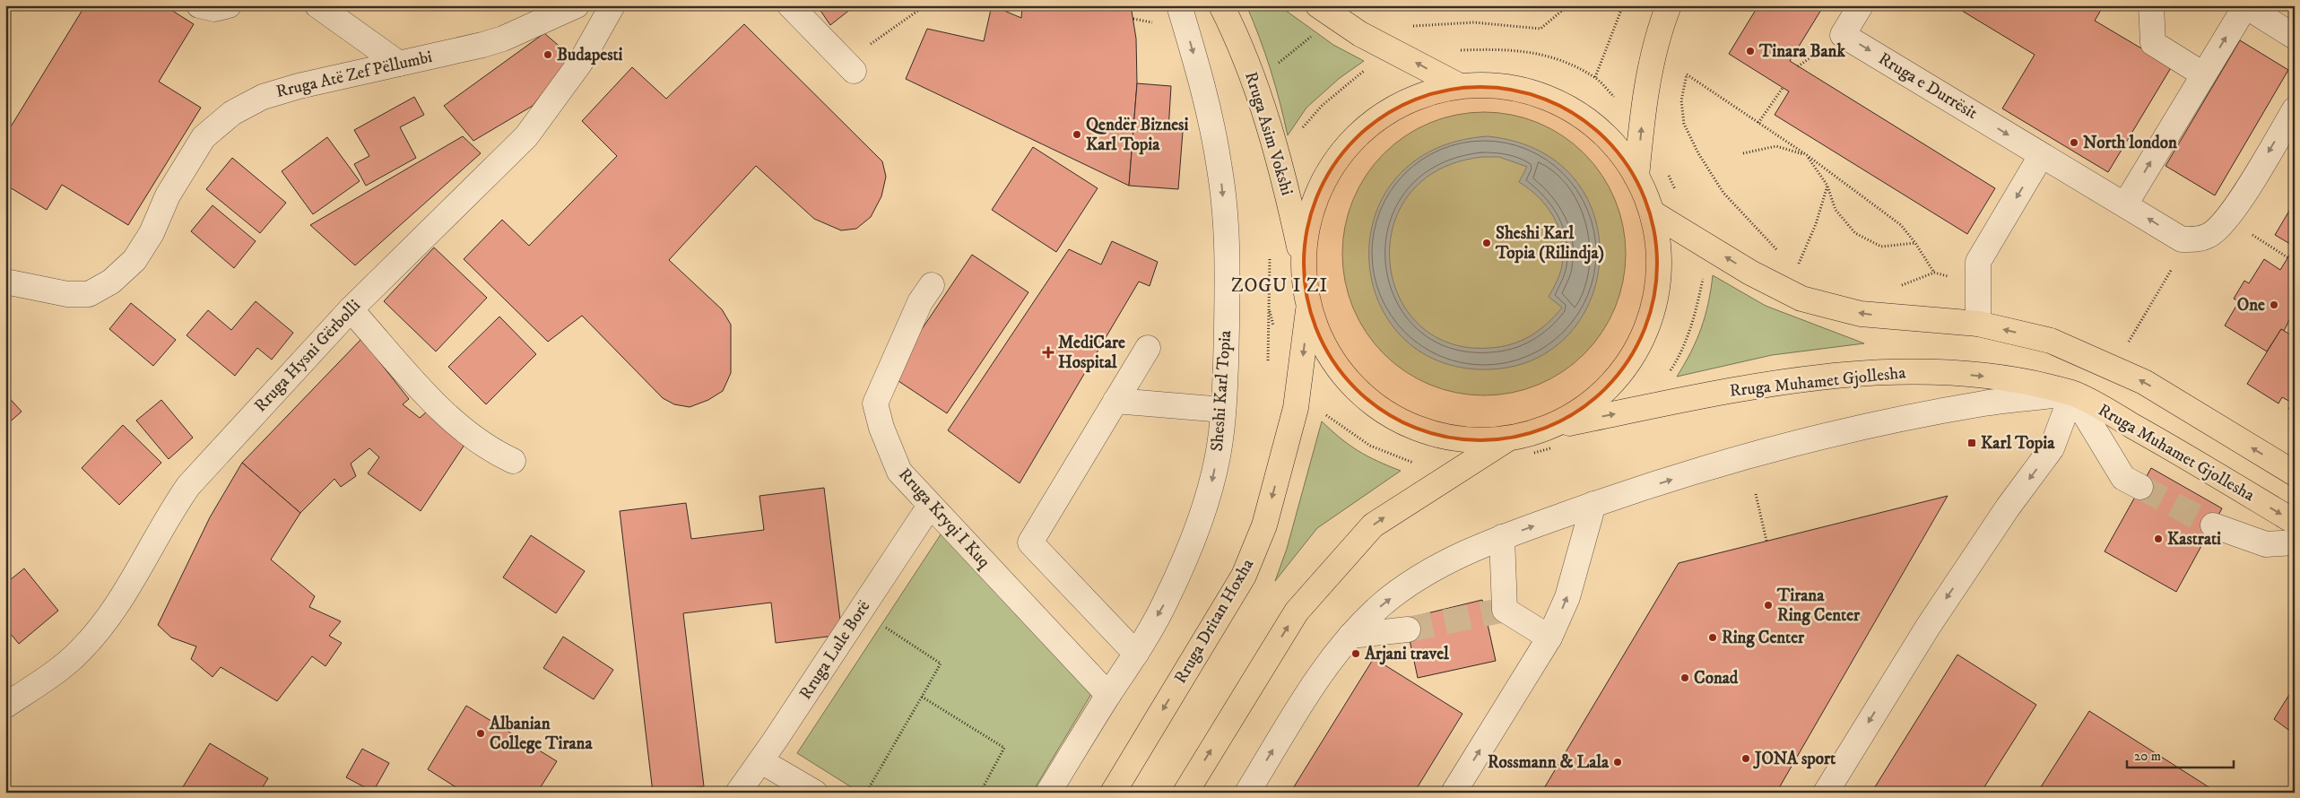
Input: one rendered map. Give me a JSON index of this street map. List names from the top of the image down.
{
  "streets": {
    "main road": ["Rruga Asim Vokshi", "Rruga Muhamet Gjollesha", "Rruga Dritan Hoxha"],
    "street": [
      "Rruga Atë Zef Pëllumbi",
      "Rruga e Durrësit",
      "Rruga Hysni Gërbolli",
      "Sheshi Karl Topia",
      "Rruga Kryqi I Kuq",
      "Rruga Lule Borë"
    ]
  },
  "crossings": [
    ["Sheshi Karl Topia", "Rruga Kryqi I Kuq"],
    ["Rruga Kryqi I Kuq", "Rruga Lule Borë"]
  ],
  "one_way": ["Rruga e Durrësit", "Sheshi Karl Topia"],
  "districts": ["ZOGU I ZI"],
  "places": {
    "other": [
      "Tinara Bank",
      "Budapesti",
      "Qendër Biznesi Karl Topia",
      "North london",
      "Sheshi Karl Topia (Rilindja)",
      "One",
      "Kastrati",
      "Tirana Ring Center",
      "Ring Center",
      "Arjani travel",
      "Conad",
      "Albanian College Tirana",
      "JONA sport",
      "Rossmann & Lala"
    ],
    "health": ["MediCare Hospital"],
    "transit": ["Karl Topia"]
  },
  "scale_bar": "20 m"
}
